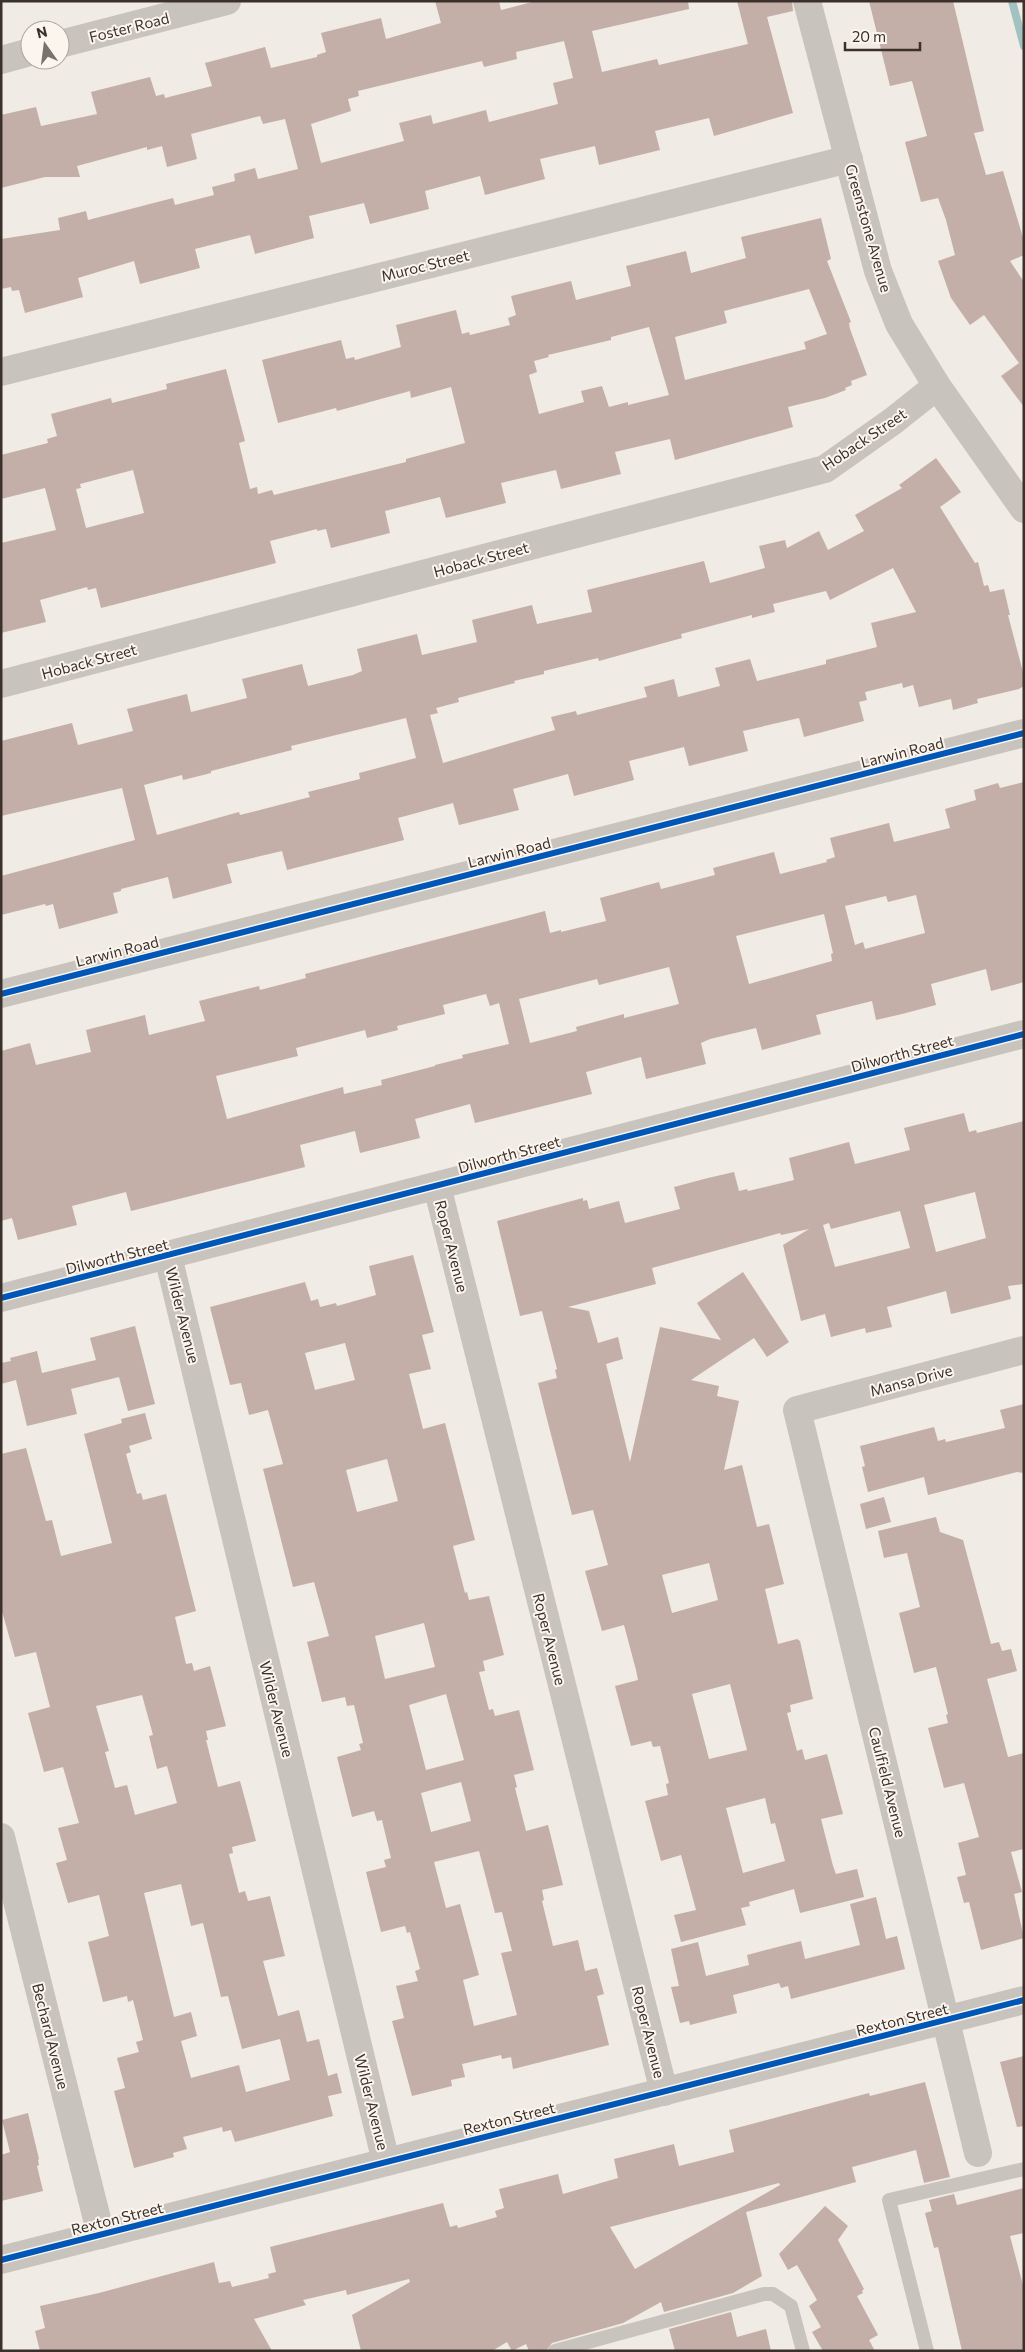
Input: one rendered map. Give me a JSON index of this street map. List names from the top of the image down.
{
  "streets": {
    "street": [
      "Foster Road",
      "Greenstone Avenue",
      "Muroc Street",
      "Hoback Street",
      "Larwin Road",
      "Dilworth Street",
      "Roper Avenue",
      "Wilder Avenue",
      "Mansa Drive",
      "Caulfield Avenue",
      "Rexton Street",
      "Bechard Avenue"
    ]
  },
  "crossings": [
    ["Greenstone Avenue", "Muroc Street"],
    ["Greenstone Avenue", "Hoback Street"],
    ["Dilworth Street", "Roper Avenue"],
    ["Dilworth Street", "Wilder Avenue"],
    ["Roper Avenue", "Rexton Street"],
    ["Wilder Avenue", "Rexton Street"],
    ["Mansa Drive", "Caulfield Avenue"],
    ["Caulfield Avenue", "Rexton Street"],
    ["Rexton Street", "Bechard Avenue"]
  ],
  "scale_bar": "20 m",
  "north": "top"
}
